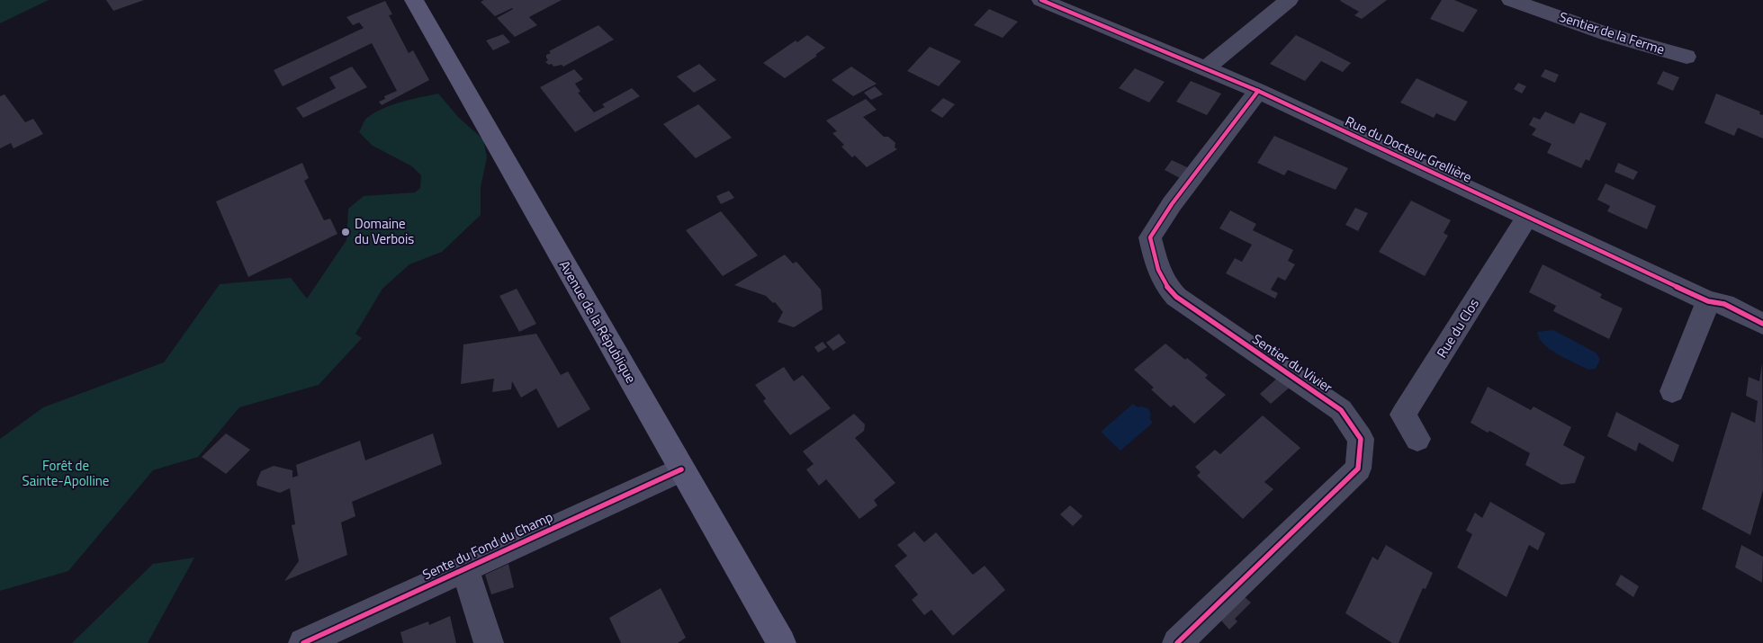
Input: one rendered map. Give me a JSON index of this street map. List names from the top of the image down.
{
  "streets": {
    "main road": ["Avenue de la République"],
    "street": [
      "Sentier de la Ferme",
      "Rue du Docteur Grellière",
      "Rue du Clos",
      "Sentier du Vivier",
      "Sente du Fond du Champ"
    ]
  },
  "crossings": [
    ["Rue du Docteur Grellière", "Rue du Clos"],
    ["Rue du Docteur Grellière", "Sentier du Vivier"],
    ["Avenue de la République", "Sente du Fond du Champ"]
  ],
  "parks": ["Forêt de Sainte-Apolline"],
  "places": ["Domaine du Verbois"]
}
